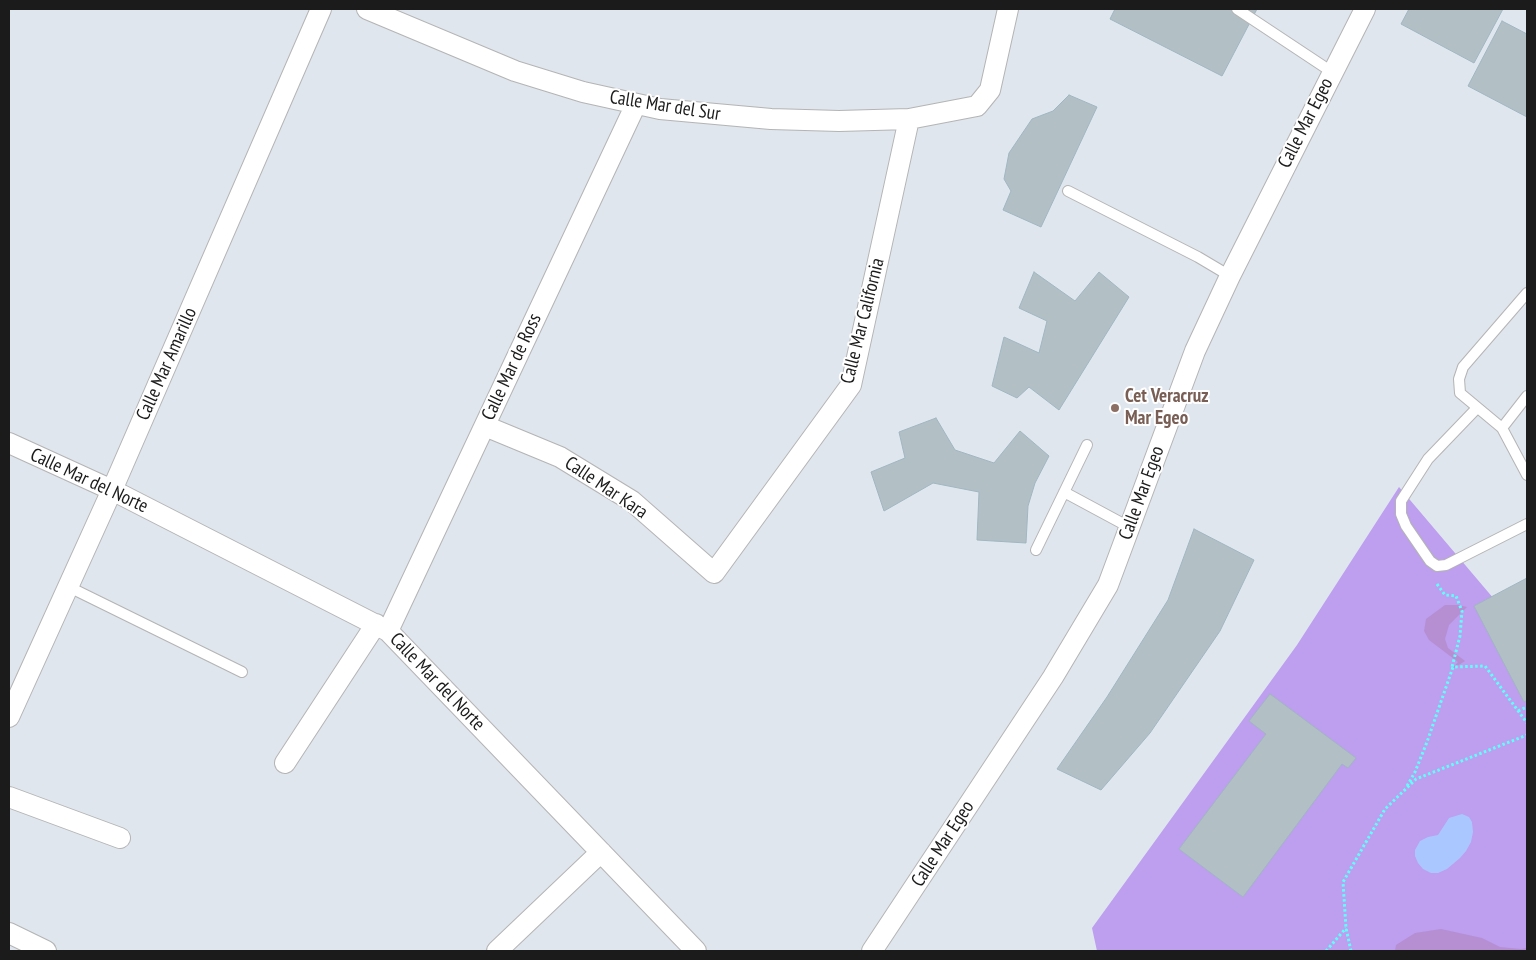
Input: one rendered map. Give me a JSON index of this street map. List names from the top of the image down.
{
  "streets": {
    "street": [
      "Calle Mar del Sur",
      "Calle Mar Egeo",
      "Calle Mar California",
      "Calle Mar Amarillo",
      "Calle Mar de Ross",
      "Calle Mar del Norte",
      "Calle Mar Kara"
    ]
  },
  "crossings": [
    ["Calle Mar del Sur", "Calle Mar California"],
    ["Calle Mar del Sur", "Calle Mar de Ross"],
    ["Calle Mar California", "Calle Mar Kara"],
    ["Calle Mar Amarillo", "Calle Mar del Norte"],
    ["Calle Mar de Ross", "Calle Mar del Norte"],
    ["Calle Mar de Ross", "Calle Mar Kara"]
  ],
  "places": ["Cet Veracruz Mar Egeo"]
}
